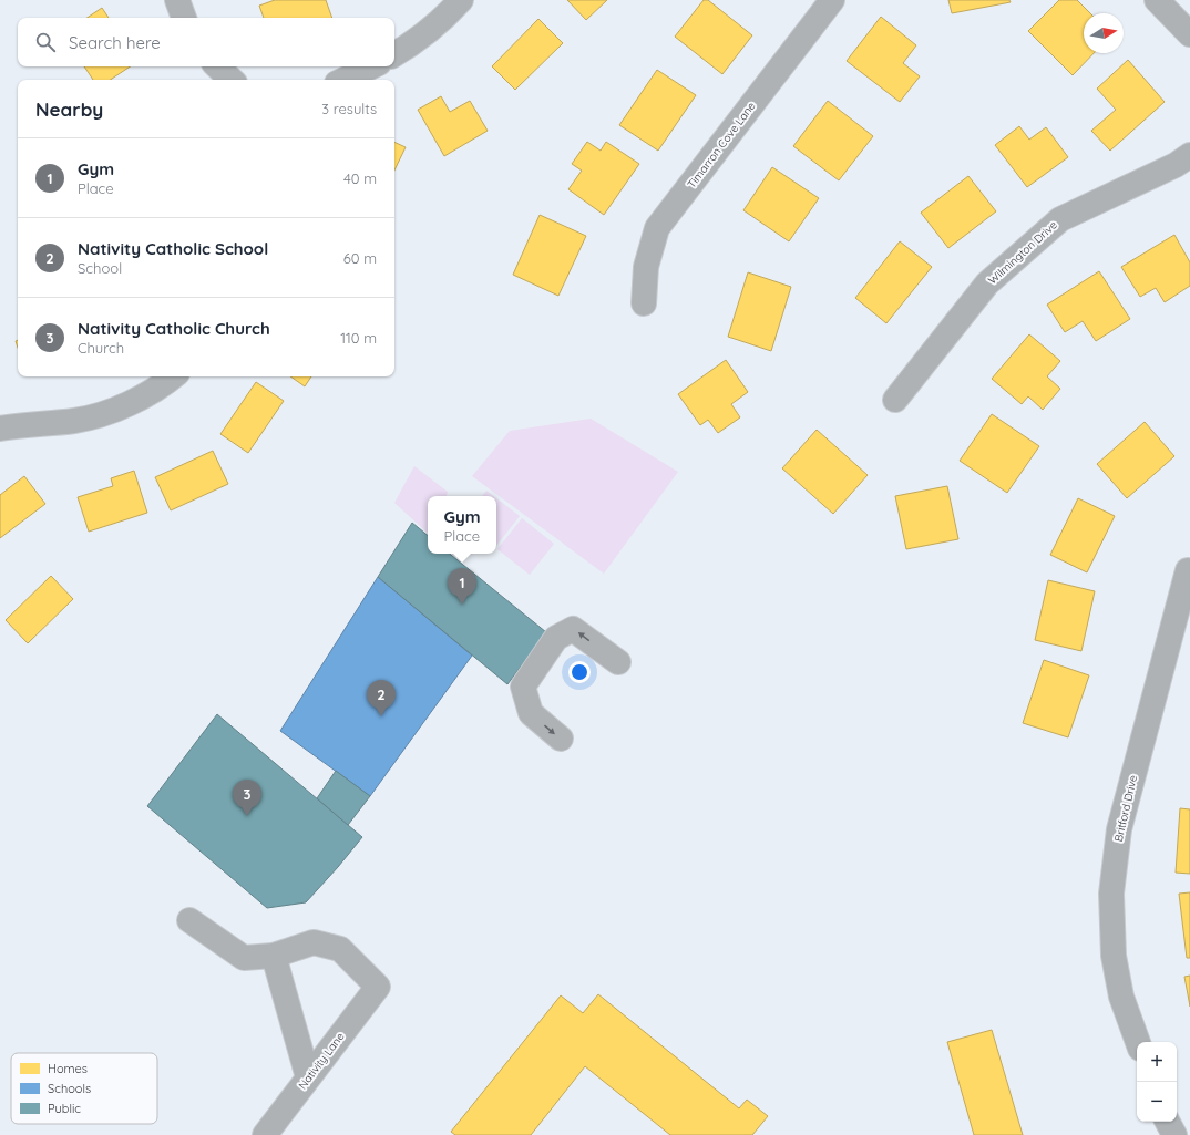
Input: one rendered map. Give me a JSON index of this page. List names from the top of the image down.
{
  "streets": {
    "street": [
      "Timarron Cove Lane",
      "Wilmington Drive",
      "Britford Drive",
      "Nativity Lane"
    ]
  },
  "legend": ["Homes", "Schools", "Public"],
  "north": "right",
  "page": {
    "search": "Search here",
    "heading": ["Nearby", "3 results"],
    "list": [
      {
        "mark": "1",
        "name": "Gym",
        "note": "Place",
        "value": "40 m"
      },
      {
        "mark": "2",
        "name": "Nativity Catholic School",
        "note": "School",
        "value": "60 m"
      },
      {
        "mark": "3",
        "name": "Nativity Catholic Church",
        "note": "Church",
        "value": "110 m"
      }
    ],
    "popup": ["Gym", "Place"],
    "pins": ["1", "2", "3"],
    "map_buttons": ["+", "−"]
  }
}
